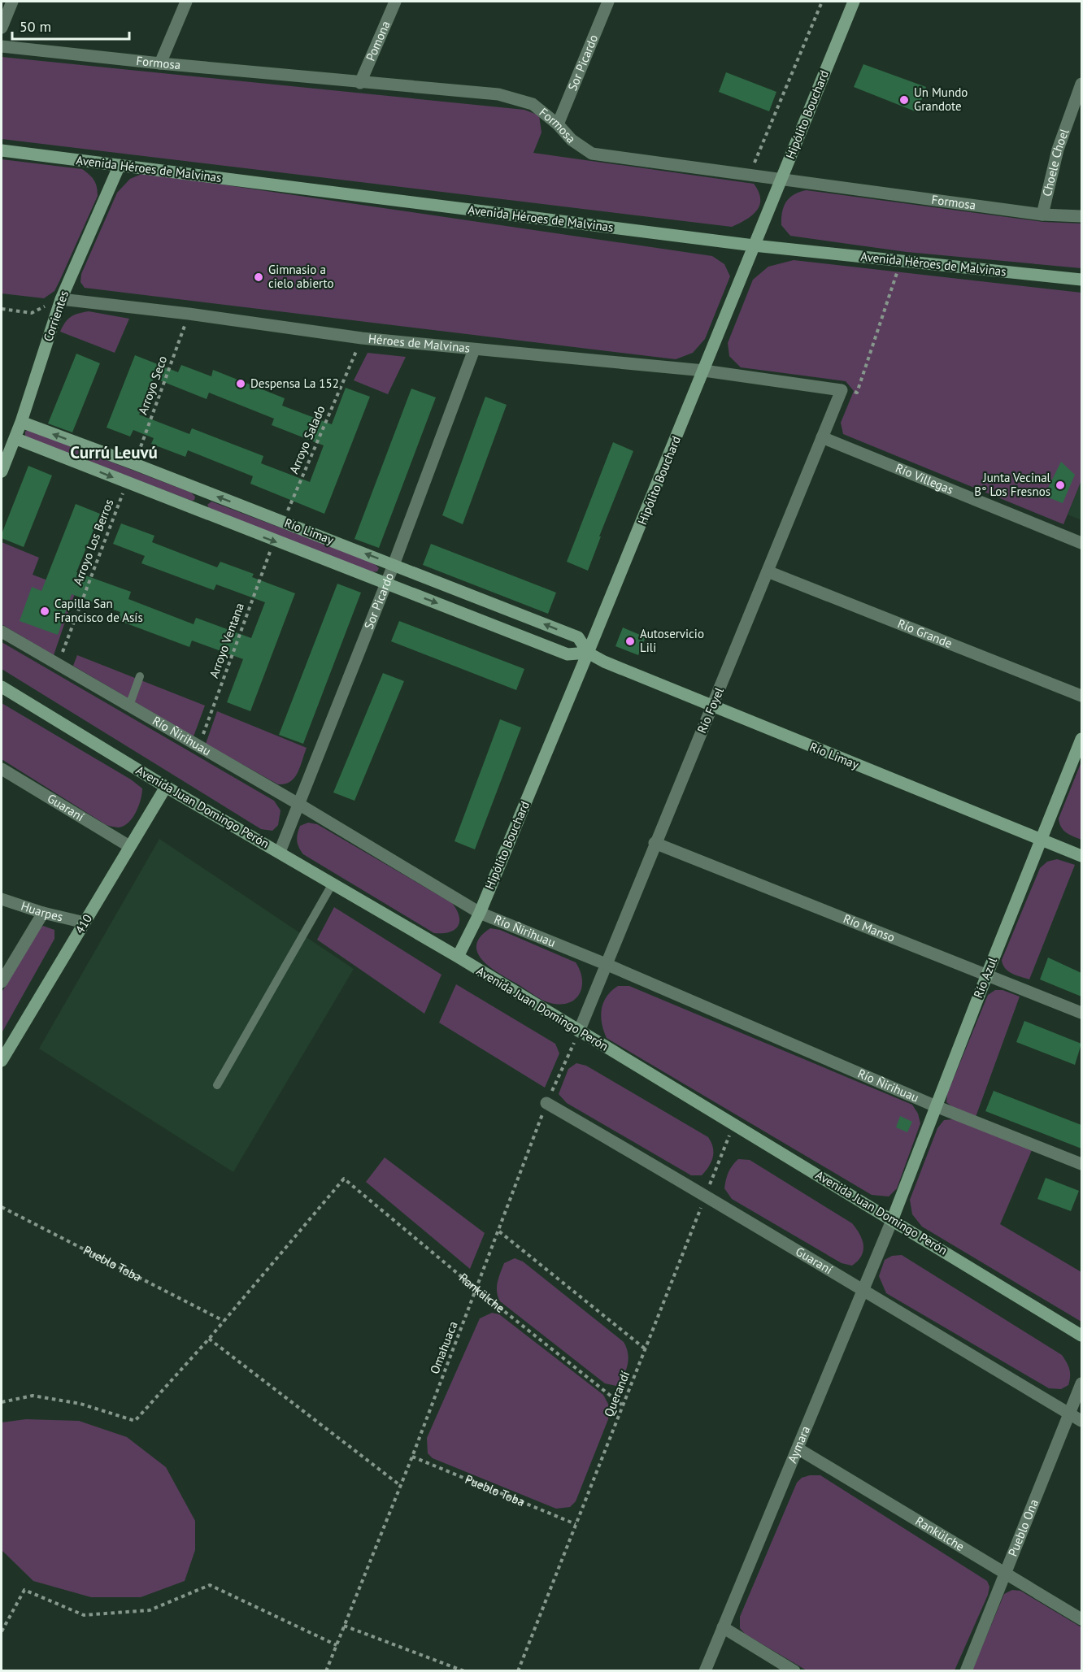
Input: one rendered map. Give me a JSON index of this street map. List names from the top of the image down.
{
  "streets": {
    "street": [
      "Pomona",
      "Sor Picardo",
      "Formosa",
      "Hipólito Bouchard",
      "Choele Choel",
      "Avenida Héroes de Malvinas",
      "Corrientes",
      "Héroes de Malvinas",
      "Río Villegas",
      "Río Limay",
      "Río Grande",
      "Río Foyel",
      "Río Ñirihuau",
      "Avenida Juan Domingo Perón",
      "Guaraní",
      "Huarpes",
      "410",
      "Río Manso",
      "Río Azul",
      "Rankülche",
      "Aymara",
      "Pueblo Ona"
    ],
    "path": [
      "Arroyo Seco",
      "Arroyo Salado",
      "Arroyo Los Berros",
      "Arroyo Ventana",
      "Pueblo Toba",
      "Omahuaca",
      "Querandí"
    ]
  },
  "crossings": [
    ["Pomona", "Formosa"],
    ["Sor Picardo", "Formosa"],
    ["Sor Picardo", "Héroes de Malvinas"],
    ["Sor Picardo", "Río Limay"],
    ["Sor Picardo", "Río Ñirihuau"],
    ["Sor Picardo", "Avenida Juan Domingo Perón"],
    ["Formosa", "Hipólito Bouchard"],
    ["Formosa", "Choele Choel"],
    ["Hipólito Bouchard", "Avenida Héroes de Malvinas"],
    ["Hipólito Bouchard", "Héroes de Malvinas"],
    ["Hipólito Bouchard", "Río Limay"],
    ["Hipólito Bouchard", "Río Ñirihuau"],
    ["Hipólito Bouchard", "Avenida Juan Domingo Perón"],
    ["Avenida Héroes de Malvinas", "Corrientes"],
    ["Corrientes", "Héroes de Malvinas"],
    ["Corrientes", "Río Limay"],
    ["Héroes de Malvinas", "Arroyo Seco"],
    ["Héroes de Malvinas", "Arroyo Salado"],
    ["Héroes de Malvinas", "Río Foyel"],
    ["Arroyo Seco", "Río Limay"],
    ["Arroyo Salado", "Río Limay"],
    ["Río Villegas", "Río Foyel"],
    ["Río Limay", "Arroyo Los Berros"],
    ["Río Limay", "Arroyo Ventana"],
    ["Río Limay", "Río Foyel"],
    ["Río Limay", "Río Azul"],
    ["Arroyo Los Berros", "Río Ñirihuau"],
    ["Río Grande", "Río Foyel"],
    ["Arroyo Ventana", "Río Ñirihuau"],
    ["Río Foyel", "Río Ñirihuau"],
    ["Río Foyel", "Avenida Juan Domingo Perón"],
    ["Río Foyel", "Río Manso"],
    ["Río Foyel", "Omahuaca"],
    ["Río Ñirihuau", "Río Azul"],
    ["Avenida Juan Domingo Perón", "410"],
    ["Avenida Juan Domingo Perón", "Río Azul"],
    ["Avenida Juan Domingo Perón", "Omahuaca"],
    ["Avenida Juan Domingo Perón", "Querandí"],
    ["Avenida Juan Domingo Perón", "Aymara"],
    ["Guaraní", "410"],
    ["Guaraní", "Omahuaca"],
    ["Guaraní", "Querandí"],
    ["Guaraní", "Aymara"],
    ["Guaraní", "Pueblo Ona"],
    ["Huarpes", "410"],
    ["Río Manso", "Río Azul"],
    ["Río Azul", "Aymara"],
    ["Pueblo Toba", "Rankülche"],
    ["Pueblo Toba", "Omahuaca"],
    ["Pueblo Toba", "Querandí"],
    ["Rankülche", "Omahuaca"],
    ["Rankülche", "Querandí"],
    ["Rankülche", "Aymara"],
    ["Rankülche", "Pueblo Ona"]
  ],
  "districts": ["Currú Leuvú"],
  "places": [
    "Un Mundo Grandote",
    "Gimnasio a cielo abierto",
    "Despensa La 152",
    "Junta Vecinal B° Los Fresnos",
    "Capilla San Francisco de Asís",
    "Autoservicio Lili"
  ],
  "scale_bar": "50 m"
}
